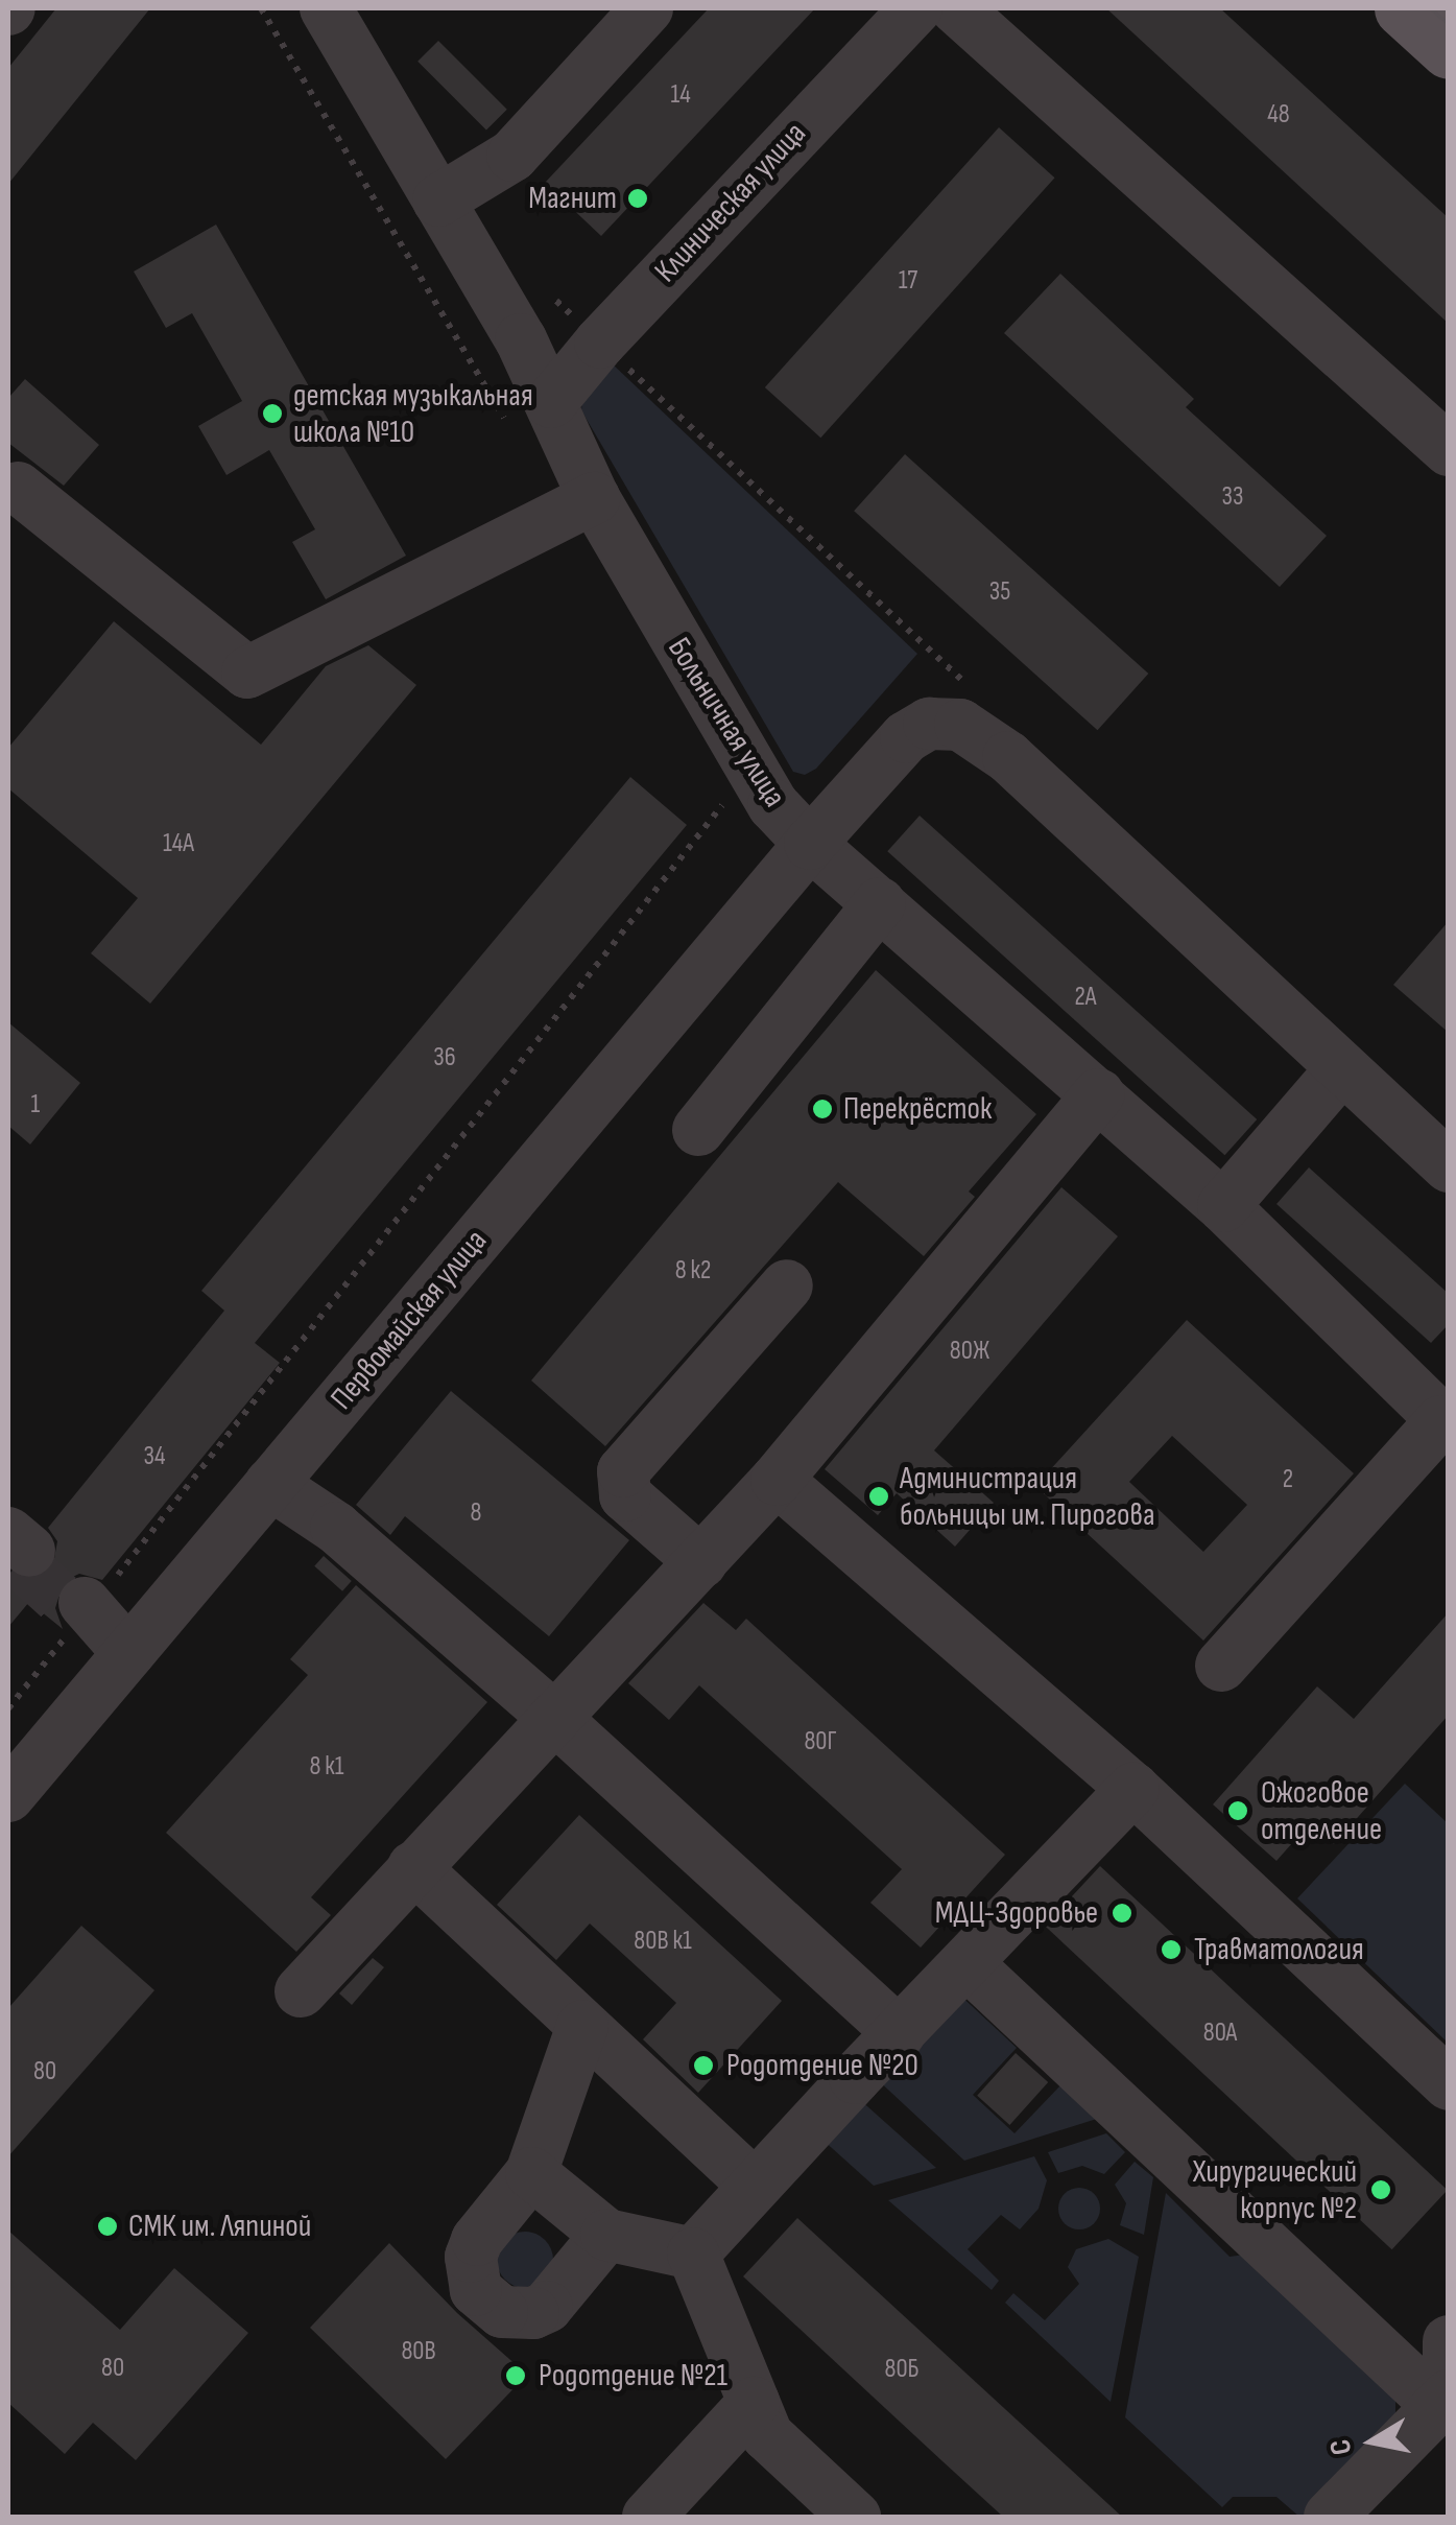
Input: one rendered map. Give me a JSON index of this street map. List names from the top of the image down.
{
  "streets": {
    "street": ["Клиническая улица", "Больничная улица", "Первомайская улица"]
  },
  "crossings": [
    ["Клиническая улица", "Больничная улица"],
    ["Больничная улица", "Первомайская улица"]
  ],
  "places": [
    "Магнит",
    "детская музыкальная школа №10",
    "Перекрёсток",
    "Администрация больницы им. Пирогова",
    "Ожоговое отделение",
    "МДЦ-Здоровье",
    "Травматология",
    "Родотдение №20",
    "Хирургический корпус №2",
    "СМК им. Ляпиной",
    "Родотдение №21"
  ],
  "house_numbers": [
    "14",
    "48",
    "17",
    "33",
    "35",
    "14А",
    "2А",
    "36",
    "1",
    "8 к2",
    "80Ж",
    "34",
    "2",
    "8",
    "80Г",
    "8 к1",
    "80В к1",
    "80А",
    "80",
    "80В",
    "80",
    "80Б"
  ],
  "north": "left"
}
